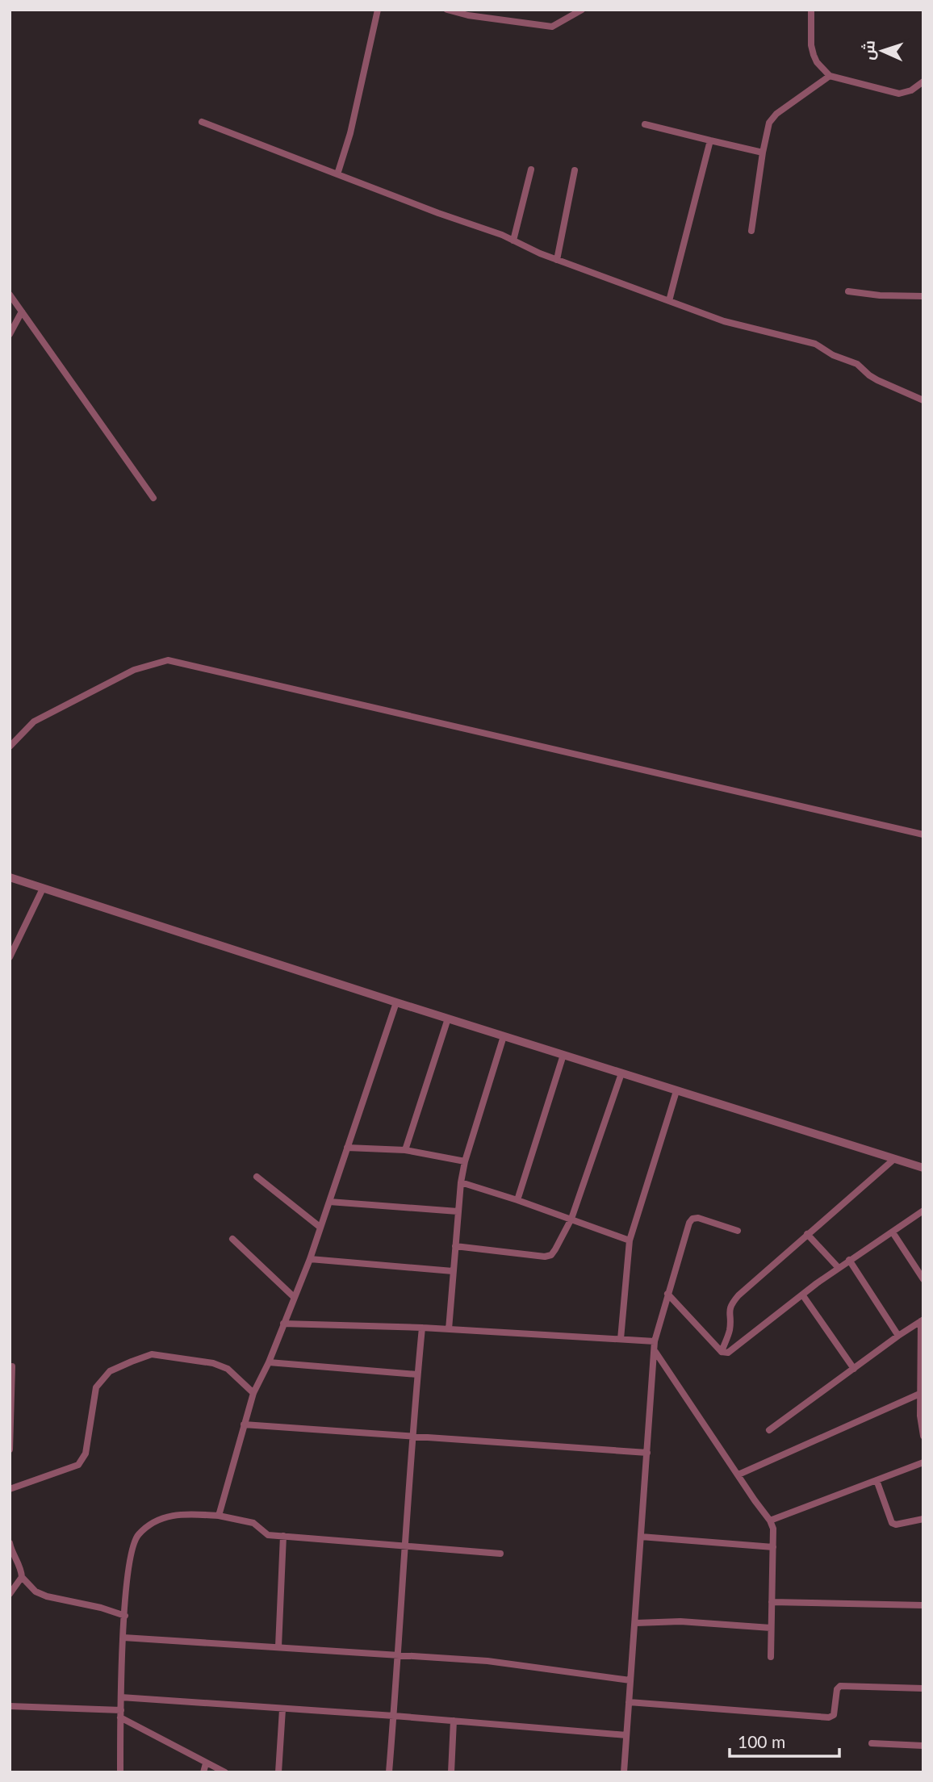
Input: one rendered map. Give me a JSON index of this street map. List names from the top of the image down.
{
  "scale_bar": "100 m",
  "north": "left"
}
